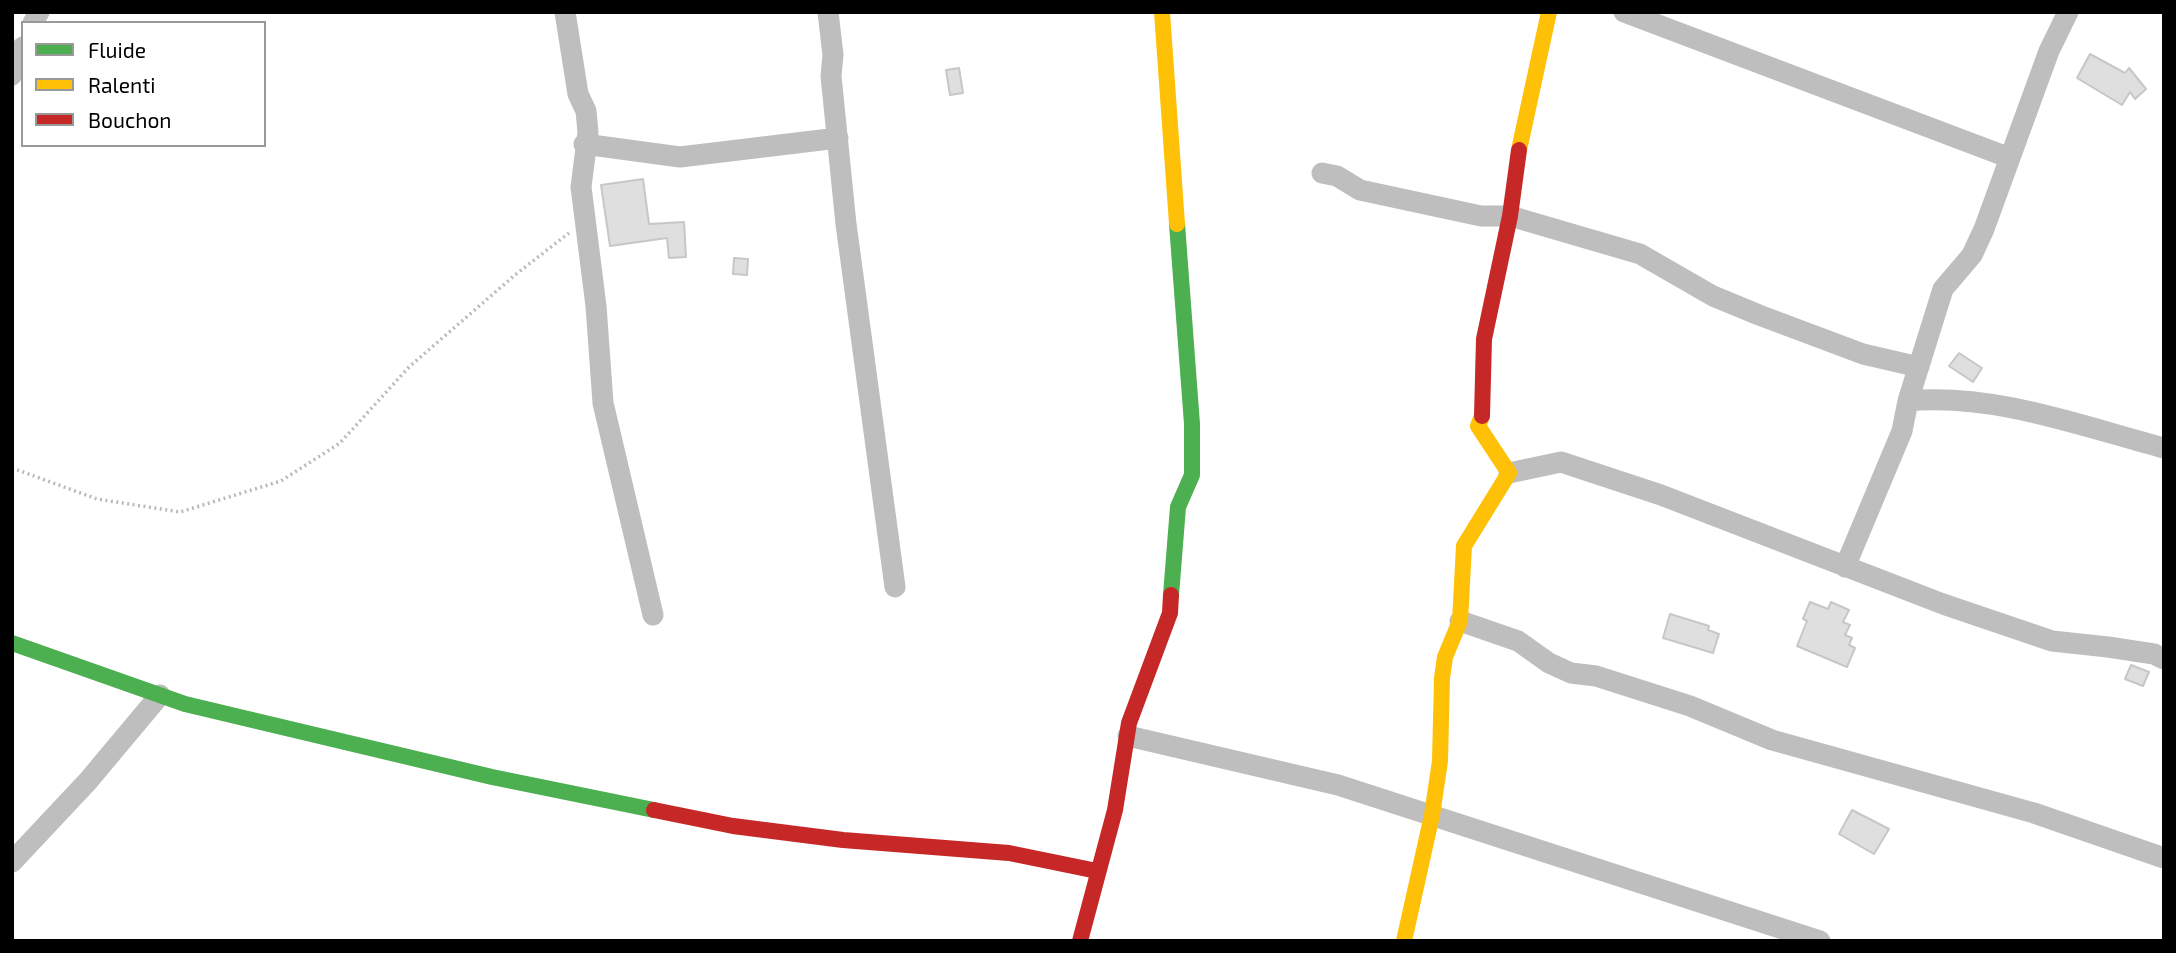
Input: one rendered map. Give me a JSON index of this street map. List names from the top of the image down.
{
  "legend": ["Fluide", "Ralenti", "Bouchon"]
}
